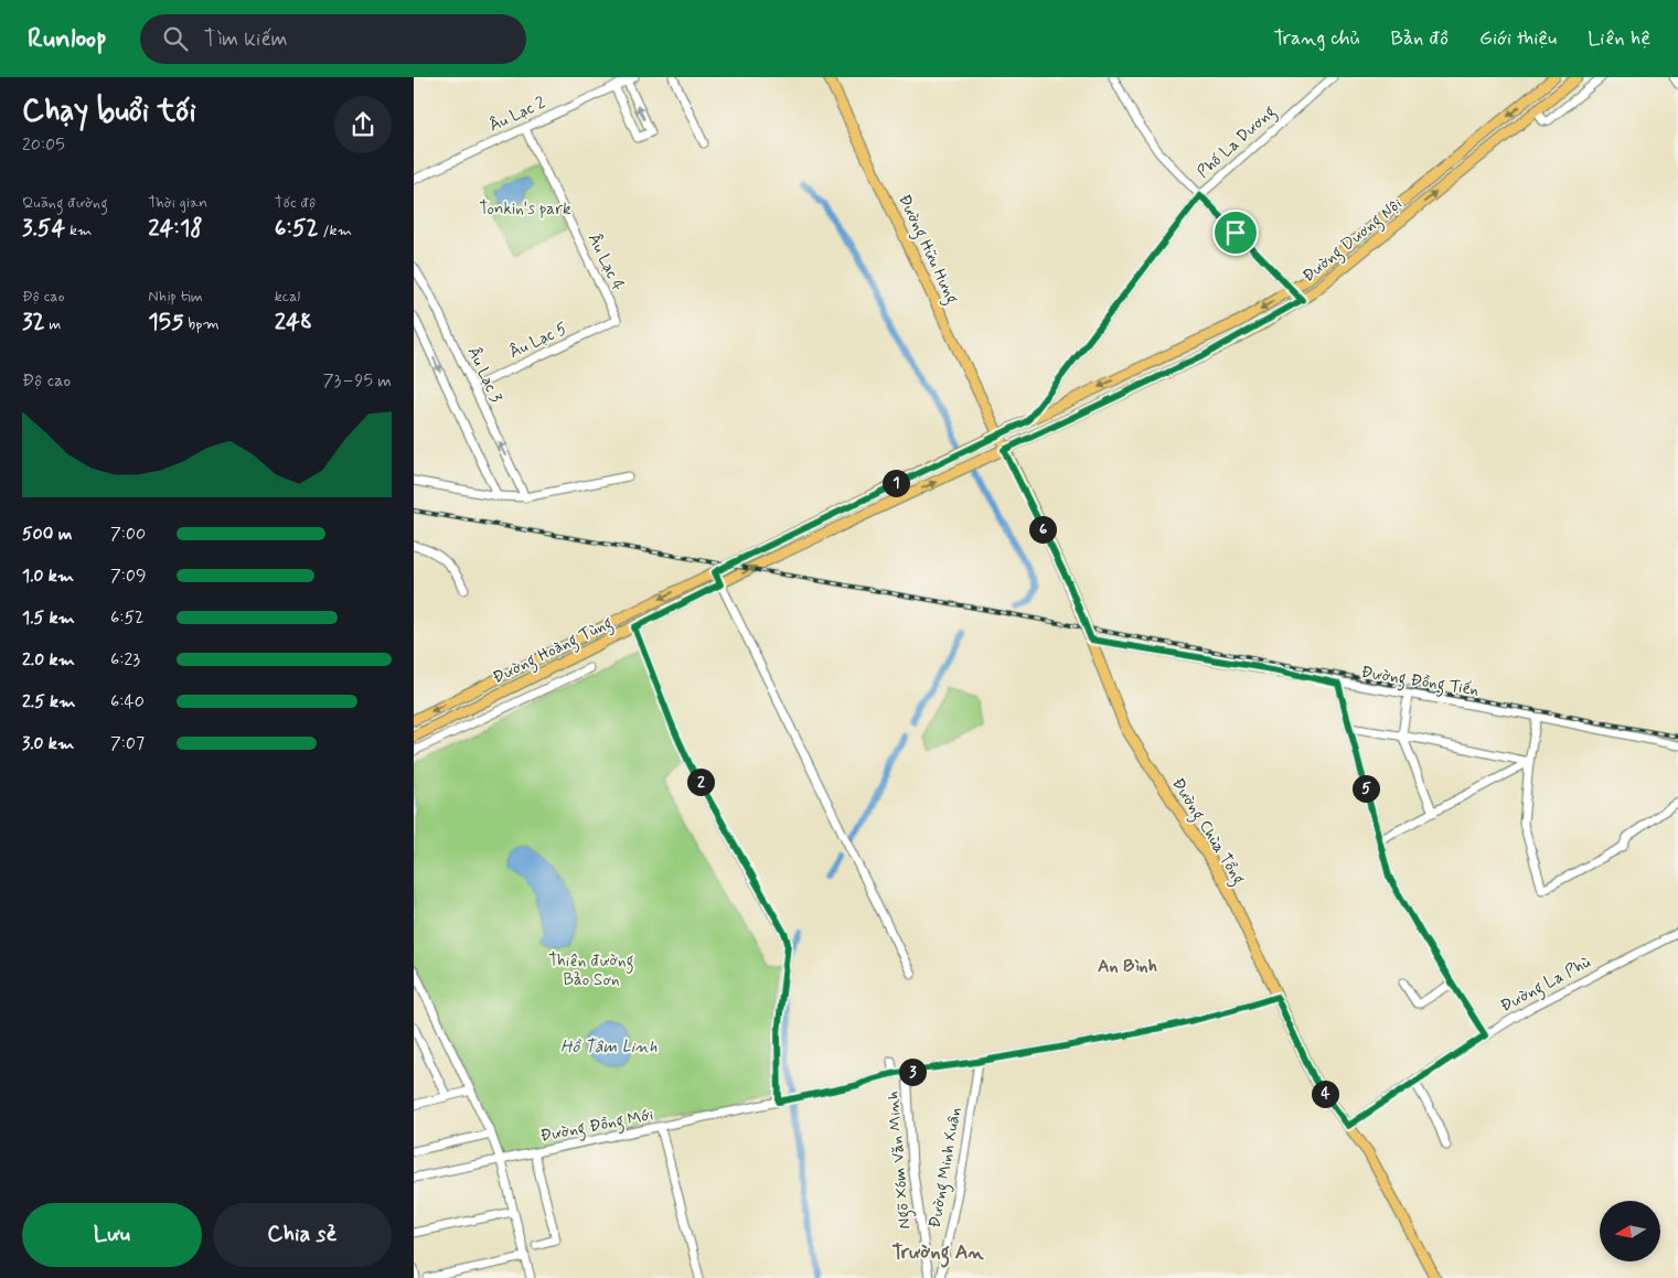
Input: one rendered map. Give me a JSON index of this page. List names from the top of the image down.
{
  "streets": {
    "main road": [
      "Đường Dương Nội",
      "Đường Hữu Hưng",
      "Đường Hoàng Tùng",
      "Đường Chùa Tổng"
    ],
    "street": [
      "Âu Lạc 2",
      "Phố La Dương",
      "Âu Lạc 4",
      "Âu Lạc 5",
      "Âu Lạc 3",
      "Đường Đồng Tiến",
      "Đường La Phù",
      "Đường Đồng Mới",
      "Ngõ Xóm Văn Minh",
      "Đường Minh Xuân"
    ]
  },
  "crossings": [
    ["Âu Lạc 2", "Âu Lạc 4"],
    ["Phố La Dương", "Đường Dương Nội"],
    ["Đường Dương Nội", "Đường Hữu Hưng"],
    ["Đường Dương Nội", "Đường Hoàng Tùng"],
    ["Đường Dương Nội", "Đường Chùa Tổng"],
    ["Đường Hữu Hưng", "Đường Hoàng Tùng"],
    ["Đường Hữu Hưng", "Đường Chùa Tổng"],
    ["Âu Lạc 4", "Âu Lạc 5"],
    ["Âu Lạc 5", "Âu Lạc 3"],
    ["Đường Hoàng Tùng", "Đường Chùa Tổng"],
    ["Đường Đồng Tiến", "Đường Chùa Tổng"],
    ["Đường Chùa Tổng", "Đường La Phù"],
    ["Đường Chùa Tổng", "Đường Đồng Mới"],
    ["Đường Đồng Mới", "Ngõ Xóm Văn Minh"],
    ["Đường Đồng Mới", "Đường Minh Xuân"]
  ],
  "districts": ["An Bình", "Trường An"],
  "water": ["Hồ Tâm Linh"],
  "parks": ["Tonkin's park", "Thiên đường Bảo Sơn"],
  "north": "left",
  "page": {
    "header": "Runloop",
    "search": "Tìm kiếm",
    "nav": [
      "Trang chủ",
      "Bản đồ",
      "Giới thiệu",
      "Liên hệ"
    ],
    "heading": ["Chạy buổi tối", "20:05"],
    "stats": [
      ["Quãng đường", "3.54 km"],
      ["Thời gian", "24:18"],
      ["Tốc độ", "6:52 /km"],
      ["Độ cao", "32 m"],
      ["Nhịp tim", "155 bpm"],
      ["kcal", "248"]
    ],
    "chart": ["Độ cao", "73–95 m"],
    "pins": [
      "1",
      "6",
      "2",
      "5",
      "3",
      "4"
    ],
    "list": [
      {
        "name": "500 m",
        "note": "7:00"
      },
      {
        "name": "1.0 km",
        "note": "7:09"
      },
      {
        "name": "1.5 km",
        "note": "6:52"
      },
      {
        "name": "2.0 km",
        "note": "6:23"
      },
      {
        "name": "2.5 km",
        "note": "6:40"
      },
      {
        "name": "3.0 km",
        "note": "7:07"
      }
    ],
    "buttons": ["Lưu", "Chia sẻ"]
  }
}
